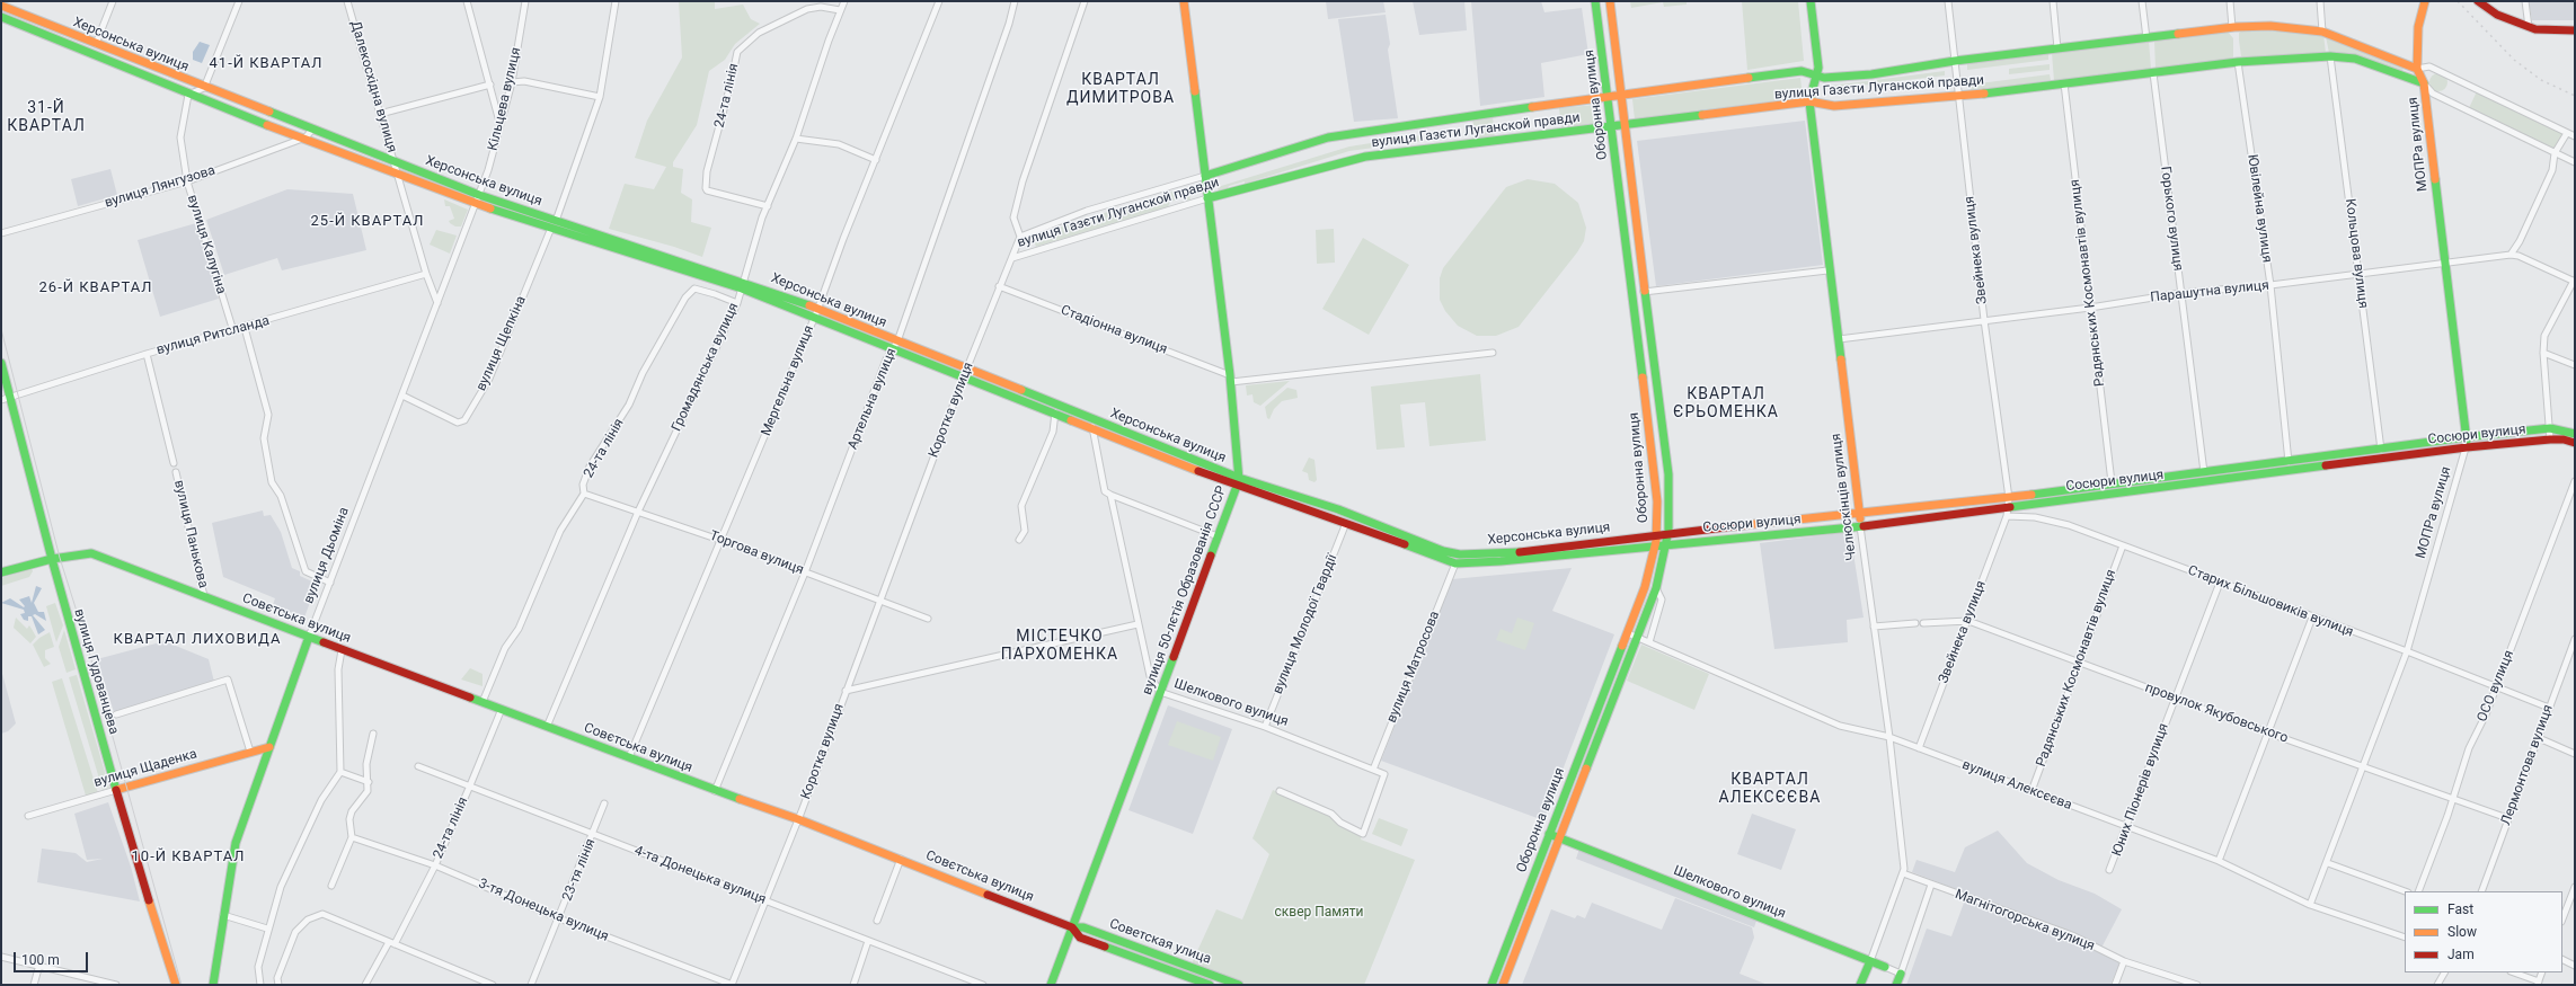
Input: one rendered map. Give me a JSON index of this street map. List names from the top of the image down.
{
  "streets": {
    "street": [
      "Херсонська вулиця",
      "Далекосхідна вулиця",
      "вулиця Газєти Луганской правди",
      "24-та лінія",
      "Кільцева вулиця",
      "Оборонна вулиця",
      "МОПРа вулиця",
      "вулиця Лянгузова",
      "Ювілейна вулиця",
      "Горького вулиця",
      "вулиця Калугіна",
      "Звейнека вулиця",
      "Кольцова вулиця",
      "Радянських Космонавтів вулиця",
      "Парашутна вулиця",
      "Стадіонна вулиця",
      "вулиця Ритсланда",
      "вулиця Щепкіна",
      "Громадянська вулиця",
      "Мергельна вулиця",
      "Артельна вулиця",
      "Коротка вулиця",
      "Сосюри вулиця",
      "Челюскінців вулиця",
      "вулиця Панькова",
      "Торгова вулиця",
      "вулиця Дьоміна",
      "вулиця 50-лєтія Образованія СССР",
      "Старих Більшовиків вулиця",
      "Совєтська вулиця",
      "вулиця Молодої Гвардії",
      "вулиця Матросова",
      "вулиця Гудованцева",
      "ОСО вулиця",
      "Шелкового вулиця",
      "провулок Якубовського",
      "Лермонтова вулиця",
      "вулиця Щаденка",
      "вулиця Алексєєва",
      "Юних Піонерів вулиця",
      "23-тя лінія",
      "4-та Донецька вулиця",
      "3-тя Донецька вулиця",
      "Магнітогорська вулиця",
      "Советская улица"
    ]
  },
  "crossings": [
    ["Херсонська вулиця", "Далекосхідна вулиця"],
    ["Херсонська вулиця", "Кільцева вулиця"],
    ["Херсонська вулиця", "Оборонна вулиця"],
    ["Херсонська вулиця", "вулиця Лянгузова"],
    ["Херсонська вулиця", "вулиця Калугіна"],
    ["Херсонська вулиця", "вулиця Щепкіна"],
    ["Херсонська вулиця", "Громадянська вулиця"],
    ["Херсонська вулиця", "Мергельна вулиця"],
    ["Херсонська вулиця", "Артельна вулиця"],
    ["Херсонська вулиця", "Коротка вулиця"],
    ["Херсонська вулиця", "Сосюри вулиця"],
    ["Херсонська вулиця", "вулиця Дьоміна"],
    ["Херсонська вулиця", "вулиця 50-лєтія Образованія СССР"],
    ["Херсонська вулиця", "вулиця Молодої Гвардії"],
    ["Херсонська вулиця", "вулиця Матросова"],
    ["Херсонська вулиця", "Шелкового вулиця"],
    ["Далекосхідна вулиця", "вулиця Ритсланда"],
    ["Далекосхідна вулиця", "вулиця Дьоміна"],
    ["вулиця Газєти Луганской правди", "Оборонна вулиця"],
    ["вулиця Газєти Луганской правди", "МОПРа вулиця"],
    ["вулиця Газєти Луганской правди", "Ювілейна вулиця"],
    ["вулиця Газєти Луганской правди", "Горького вулиця"],
    ["вулиця Газєти Луганской правди", "Звейнека вулиця"],
    ["вулиця Газєти Луганской правди", "Кольцова вулиця"],
    ["вулиця Газєти Луганской правди", "Радянських Космонавтів вулиця"],
    ["вулиця Газєти Луганской правди", "Коротка вулиця"],
    ["вулиця Газєти Луганской правди", "Челюскінців вулиця"],
    ["вулиця Газєти Луганской правди", "вулиця 50-лєтія Образованія СССР"],
    ["24-та лінія", "Громадянська вулиця"],
    ["24-та лінія", "Торгова вулиця"],
    ["24-та лінія", "Совєтська вулиця"],
    ["24-та лінія", "4-та Донецька вулиця"],
    ["24-та лінія", "3-тя Донецька вулиця"],
    ["Кільцева вулиця", "вулиця Дьоміна"],
    ["Оборонна вулиця", "Сосюри вулиця"],
    ["Оборонна вулиця", "Шелкового вулиця"],
    ["Оборонна вулиця", "вулиця Алексєєва"],
    ["МОПРа вулиця", "Парашутна вулиця"],
    ["МОПРа вулиця", "Сосюри вулиця"],
    ["МОПРа вулиця", "Старих Більшовиків вулиця"],
    ["МОПРа вулиця", "провулок Якубовського"],
    ["МОПРа вулиця", "вулиця Алексєєва"],
    ["вулиця Лянгузова", "вулиця Калугіна"],
    ["Ювілейна вулиця", "Парашутна вулиця"],
    ["Ювілейна вулиця", "Сосюри вулиця"],
    ["Горького вулиця", "Парашутна вулиця"],
    ["Горького вулиця", "Сосюри вулиця"],
    ["вулиця Калугіна", "вулиця Ритсланда"],
    ["Звейнека вулиця", "Парашутна вулиця"],
    ["Звейнека вулиця", "Сосюри вулиця"],
    ["Звейнека вулиця", "Старих Більшовиків вулиця"],
    ["Звейнека вулиця", "провулок Якубовського"],
    ["Звейнека вулиця", "вулиця Алексєєва"],
    ["Кольцова вулиця", "Парашутна вулиця"],
    ["Кольцова вулиця", "Сосюри вулиця"],
    ["Радянських Космонавтів вулиця", "Парашутна вулиця"],
    ["Радянських Космонавтів вулиця", "Сосюри вулиця"],
    ["Радянських Космонавтів вулиця", "Старих Більшовиків вулиця"],
    ["Радянських Космонавтів вулиця", "провулок Якубовського"],
    ["Радянських Космонавтів вулиця", "вулиця Алексєєва"],
    ["Парашутна вулиця", "Челюскінців вулиця"],
    ["Стадіонна вулиця", "Коротка вулиця"],
    ["Стадіонна вулиця", "вулиця 50-лєтія Образованія СССР"],
    ["вулиця Ритсланда", "вулиця Панькова"],
    ["вулиця Ритсланда", "вулиця Гудованцева"],
    ["вулиця Щепкіна", "вулиця Дьоміна"],
    ["Громадянська вулиця", "Торгова вулиця"],
    ["Громадянська вулиця", "Совєтська вулиця"],
    ["Мергельна вулиця", "Торгова вулиця"],
    ["Мергельна вулиця", "Совєтська вулиця"],
    ["Артельна вулиця", "Торгова вулиця"],
    ["Артельна вулиця", "Совєтська вулиця"],
    ["Коротка вулиця", "Торгова вулиця"],
    ["Коротка вулиця", "Совєтська вулиця"],
    ["Коротка вулиця", "4-та Донецька вулиця"],
    ["Коротка вулиця", "3-тя Донецька вулиця"],
    ["Сосюри вулиця", "Челюскінців вулиця"],
    ["Сосюри вулиця", "Старих Більшовиків вулиця"],
    ["Челюскінців вулиця", "Шелкового вулиця"],
    ["Челюскінців вулиця", "вулиця Алексєєва"],
    ["Челюскінців вулиця", "Магнітогорська вулиця"],
    ["вулиця Панькова", "Совєтська вулиця"],
    ["вулиця Дьоміна", "Совєтська вулиця"],
    ["вулиця Дьоміна", "вулиця Щаденка"],
    ["вулиця 50-лєтія Образованія СССР", "Совєтська вулиця"],
    ["вулиця 50-лєтія Образованія СССР", "Шелкового вулиця"],
    ["вулиця 50-лєтія Образованія СССР", "Советская улица"],
    ["Старих Більшовиків вулиця", "ОСО вулиця"],
    ["Старих Більшовиків вулиця", "Лермонтова вулиця"],
    ["Старих Більшовиків вулиця", "Юних Піонерів вулиця"],
    ["Совєтська вулиця", "вулиця Гудованцева"],
    ["Совєтська вулиця", "Советская улица"],
    ["вулиця Молодої Гвардії", "Шелкового вулиця"],
    ["вулиця Матросова", "Шелкового вулиця"],
    ["вулиця Гудованцева", "вулиця Щаденка"],
    ["ОСО вулиця", "провулок Якубовського"],
    ["провулок Якубовського", "Лермонтова вулиця"],
    ["провулок Якубовського", "Юних Піонерів вулиця"],
    ["вулиця Алексєєва", "Юних Піонерів вулиця"],
    ["23-тя лінія", "4-та Донецька вулиця"],
    ["23-тя лінія", "3-тя Донецька вулиця"]
  ],
  "districts": [
    "41-Й КВАРТАЛ",
    "КВАРТАЛ ДИМИТРОВА",
    "31-Й КВАРТАЛ",
    "25-Й КВАРТАЛ",
    "26-Й КВАРТАЛ",
    "КВАРТАЛ ЄРЬОМЕНКА",
    "МІСТЕЧКО ПАРХОМЕНКА",
    "КВАРТАЛ ЛИХОВИДА",
    "КВАРТАЛ АЛЕКСЄЄВА",
    "10-Й КВАРТАЛ"
  ],
  "parks": ["сквер Памяти"],
  "legend": ["Fast", "Slow", "Jam"],
  "scale_bar": "100 m"
}
